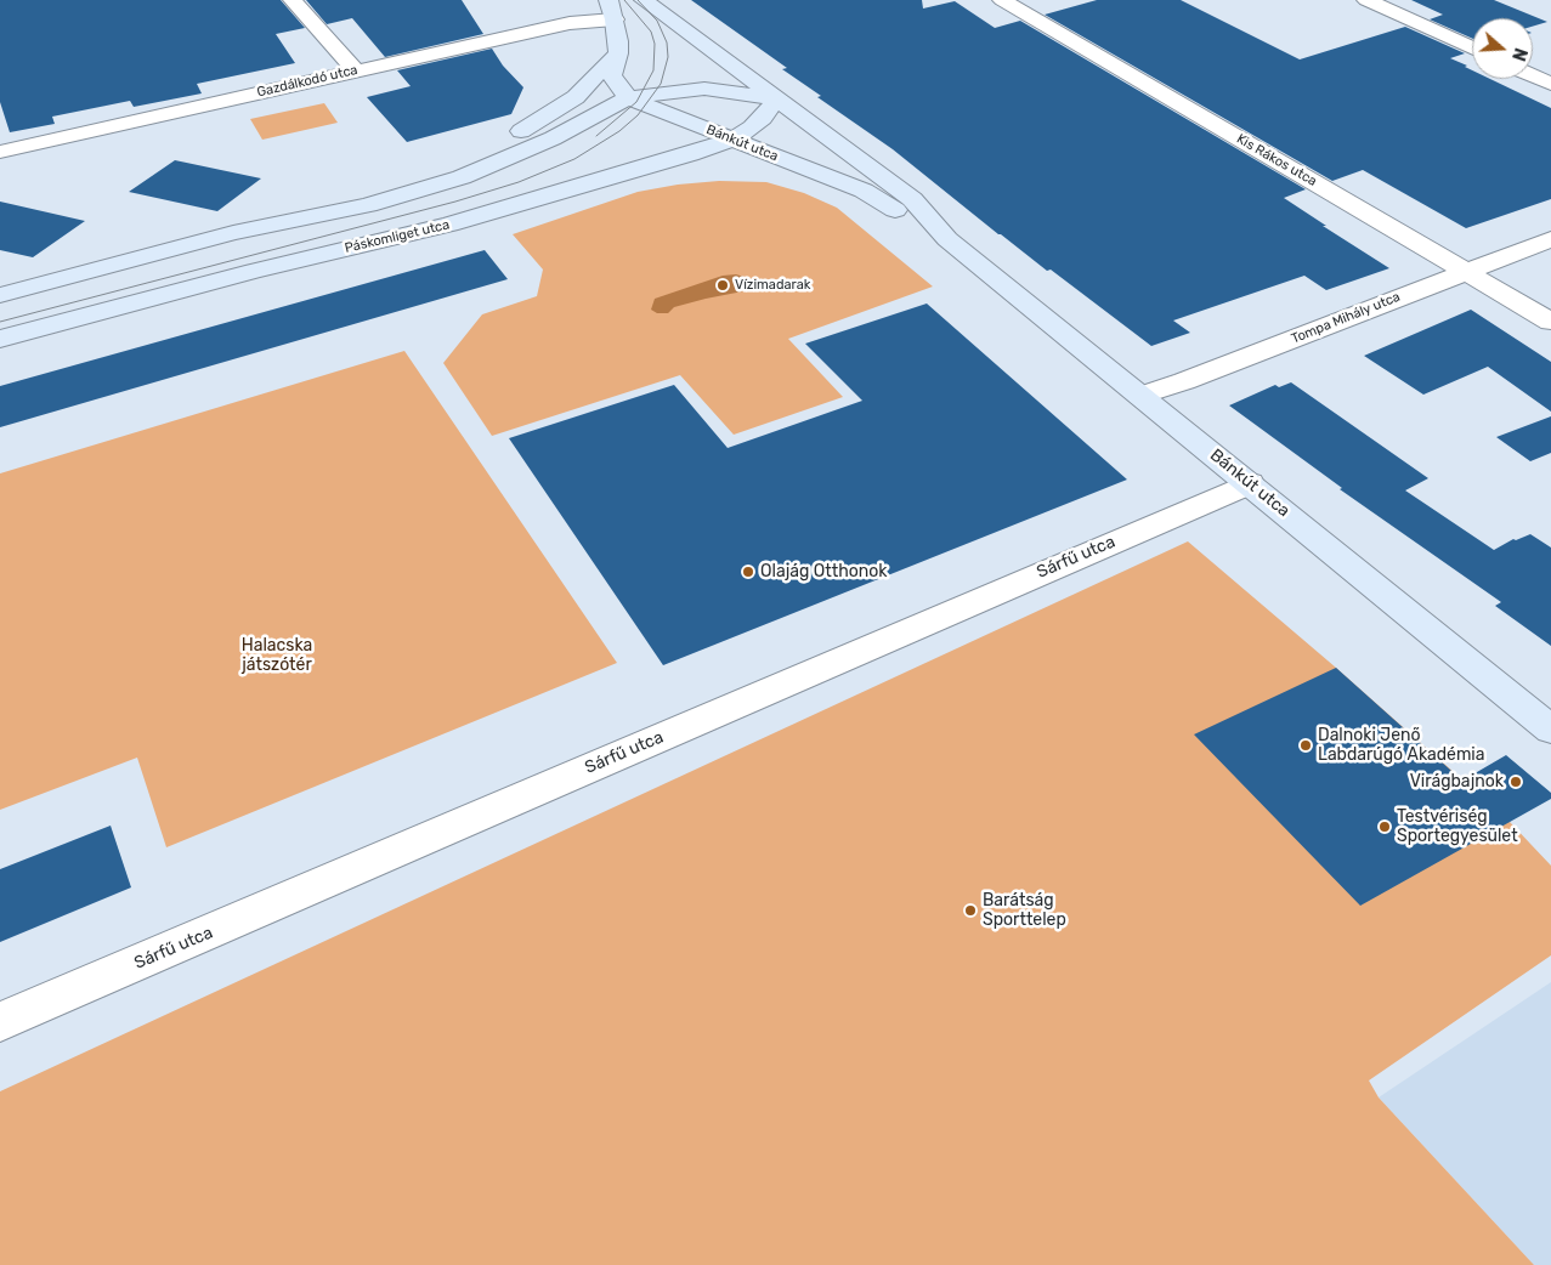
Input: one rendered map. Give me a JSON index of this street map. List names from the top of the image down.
{
  "streets": {
    "street": [
      "Gazdálkodó utca",
      "Bánkút utca",
      "Kis Rákos utca",
      "Páskomliget utca",
      "Tompa Mihály utca",
      "Sárfű utca"
    ]
  },
  "crossings": [
    ["Bánkút utca", "Páskomliget utca"],
    ["Bánkút utca", "Tompa Mihály utca"],
    ["Bánkút utca", "Sárfű utca"],
    ["Kis Rákos utca", "Tompa Mihály utca"]
  ],
  "parks": ["Halacska játszótér"],
  "places": [
    "Vízimadarak",
    "Olajág Otthonok",
    "Dalnoki Jenő Labdarúgó Akadémia",
    "Virágbajnok",
    "Testvériség Sportegyesület",
    "Barátság Sporttelep"
  ],
  "north": "right"
}
